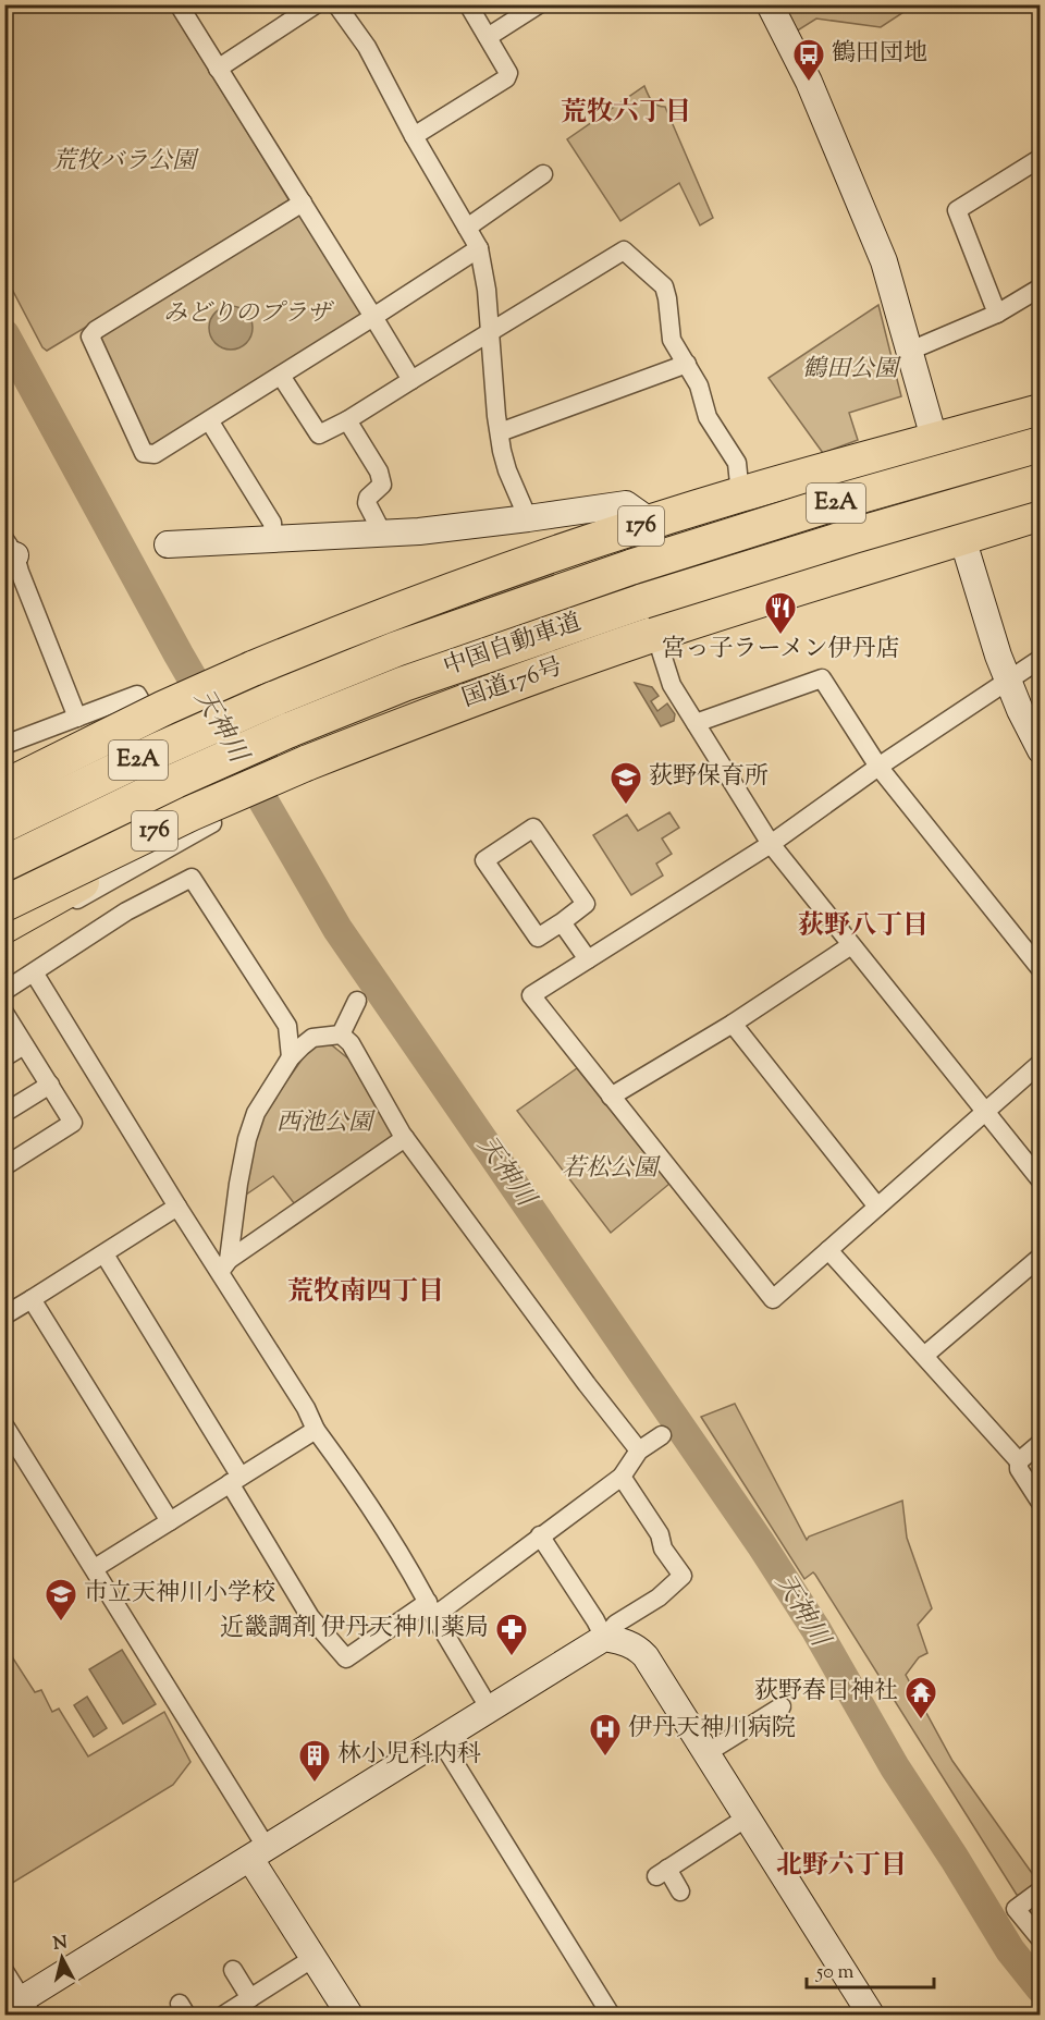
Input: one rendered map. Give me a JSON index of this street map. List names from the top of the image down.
{
  "streets": {
    "highway": [
      "E2A",
      "176",
      "中国自動車道",
      "国道176号"
    ]
  },
  "districts": [
    "荒牧六丁目",
    "荻野八丁目",
    "荒牧南四丁目",
    "北野六丁目"
  ],
  "water": ["天神川"],
  "parks": [
    "荒牧バラ公園",
    "みどりのプラザ",
    "鶴田公園",
    "西池公園",
    "若松公園"
  ],
  "places": {
    "bus stop": ["鶴田団地"],
    "restaurant": ["宮っ子ラーメン伊丹店"],
    "school or university": ["荻野保育所", "市立天神川小学校"],
    "pharmacy": ["近畿調剤 伊丹天神川薬局"],
    "temple": ["荻野春日神社"],
    "hospital": ["伊丹天神川病院"],
    "building": ["林小児科内科"]
  },
  "scale_bar": "50 m",
  "north": "top"
}
